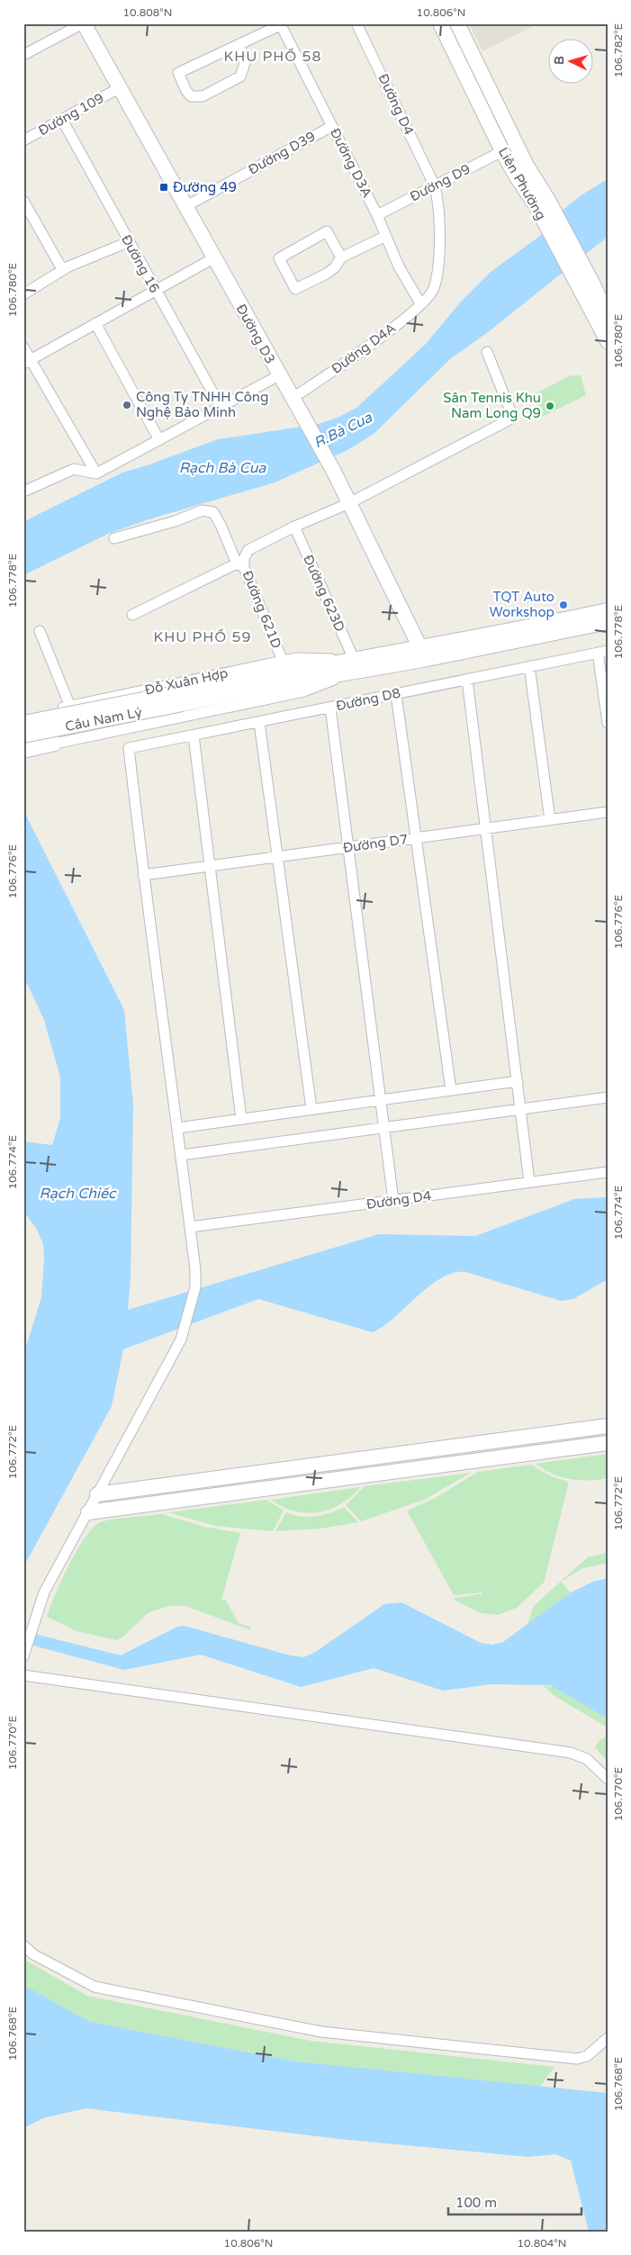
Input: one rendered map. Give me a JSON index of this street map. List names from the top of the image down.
{
  "streets": {
    "street": [
      "Đường D4",
      "Đường 109",
      "Đường D39",
      "Đường D3A",
      "Đường D9",
      "Liên Phường",
      "Đường 16",
      "Đường D3",
      "Đường D4A",
      "Đường 623D",
      "Đường 621D",
      "Đỗ Xuân Hợp",
      "Đường D8",
      "Cầu Nam Lý",
      "Đường D7"
    ]
  },
  "crossings": [
    ["Đường D4", "Đường D9"],
    ["Đường D4", "Đường D4A"],
    ["Đường 109", "Đường 16"],
    ["Đường 109", "Đường D3"],
    ["Đường D39", "Đường D3A"],
    ["Đường D39", "Đường D3"],
    ["Đường D3A", "Đường D9"],
    ["Đường D3A", "Đường D4A"],
    ["Đường D9", "Liên Phường"],
    ["Đường D9", "Đường D4A"],
    ["Đường D3", "Đường D4A"],
    ["Đường D3", "Đỗ Xuân Hợp"],
    ["Đường 623D", "Đỗ Xuân Hợp"],
    ["Đường 621D", "Đỗ Xuân Hợp"],
    ["Đỗ Xuân Hợp", "Cầu Nam Lý"],
    ["Đường D8", "Đường D7"]
  ],
  "districts": ["KHU PHỐ 58", "KHU PHỐ 59"],
  "water": ["R.Bà Cua", "Rạch Bà Cua", "Rạch Chiếc"],
  "places": {
    "transit": ["Đường 49"],
    "other": ["Công Ty TNHH Công Nghệ Bảo Minh", "Sân Tennis Khu Nam Long Q9", "TQT Auto Workshop"]
  },
  "scale_bar": "100 m",
  "north": "left",
  "coordinates": [
    "10.808°N",
    "10.806°N",
    "106.782°E",
    "106.780°E",
    "106.778°E",
    "106.776°E",
    "106.774°E",
    "106.772°E",
    "106.770°E",
    "106.768°E",
    "10.804°N"
  ]
}
